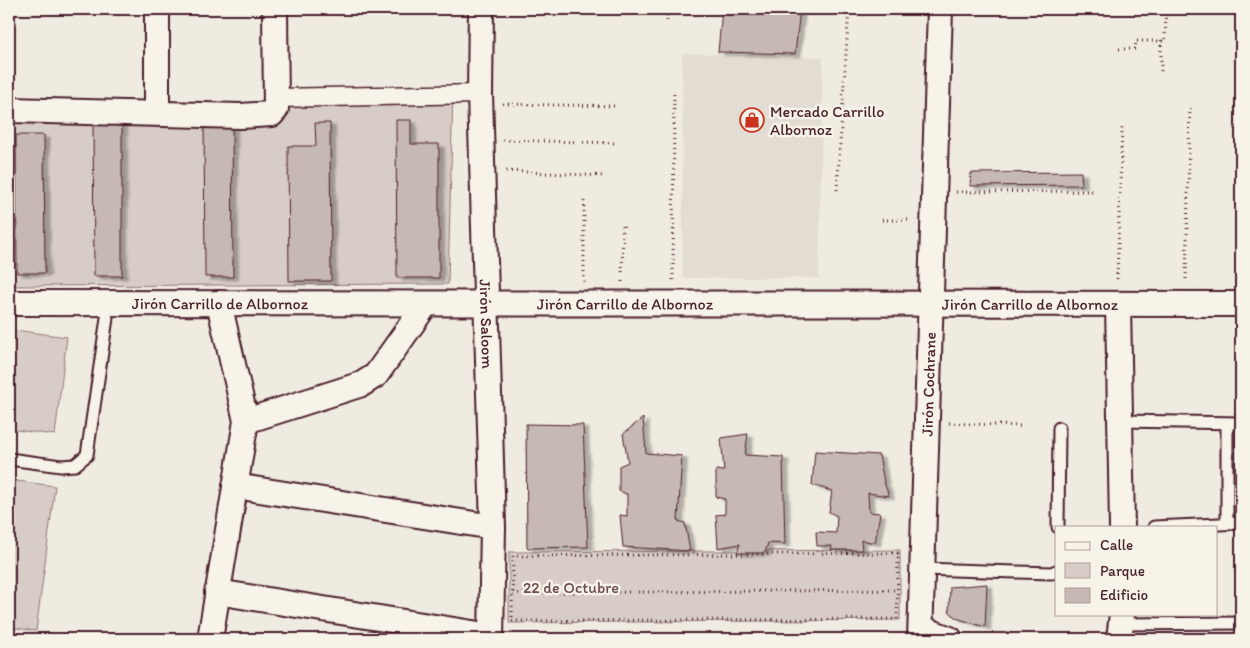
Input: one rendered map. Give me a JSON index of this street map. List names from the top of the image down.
{
  "streets": {
    "street": ["Jirón Carrillo de Albornoz", "Jirón Saloom", "Jirón Cochrane"]
  },
  "crossings": [
    ["Jirón Carrillo de Albornoz", "Jirón Saloom"],
    ["Jirón Carrillo de Albornoz", "Jirón Cochrane"]
  ],
  "parks": ["22 de Octubre"],
  "places": {
    "shop": ["Mercado Carrillo Albornoz"]
  },
  "legend": ["Calle", "Parque", "Edificio"]
}
